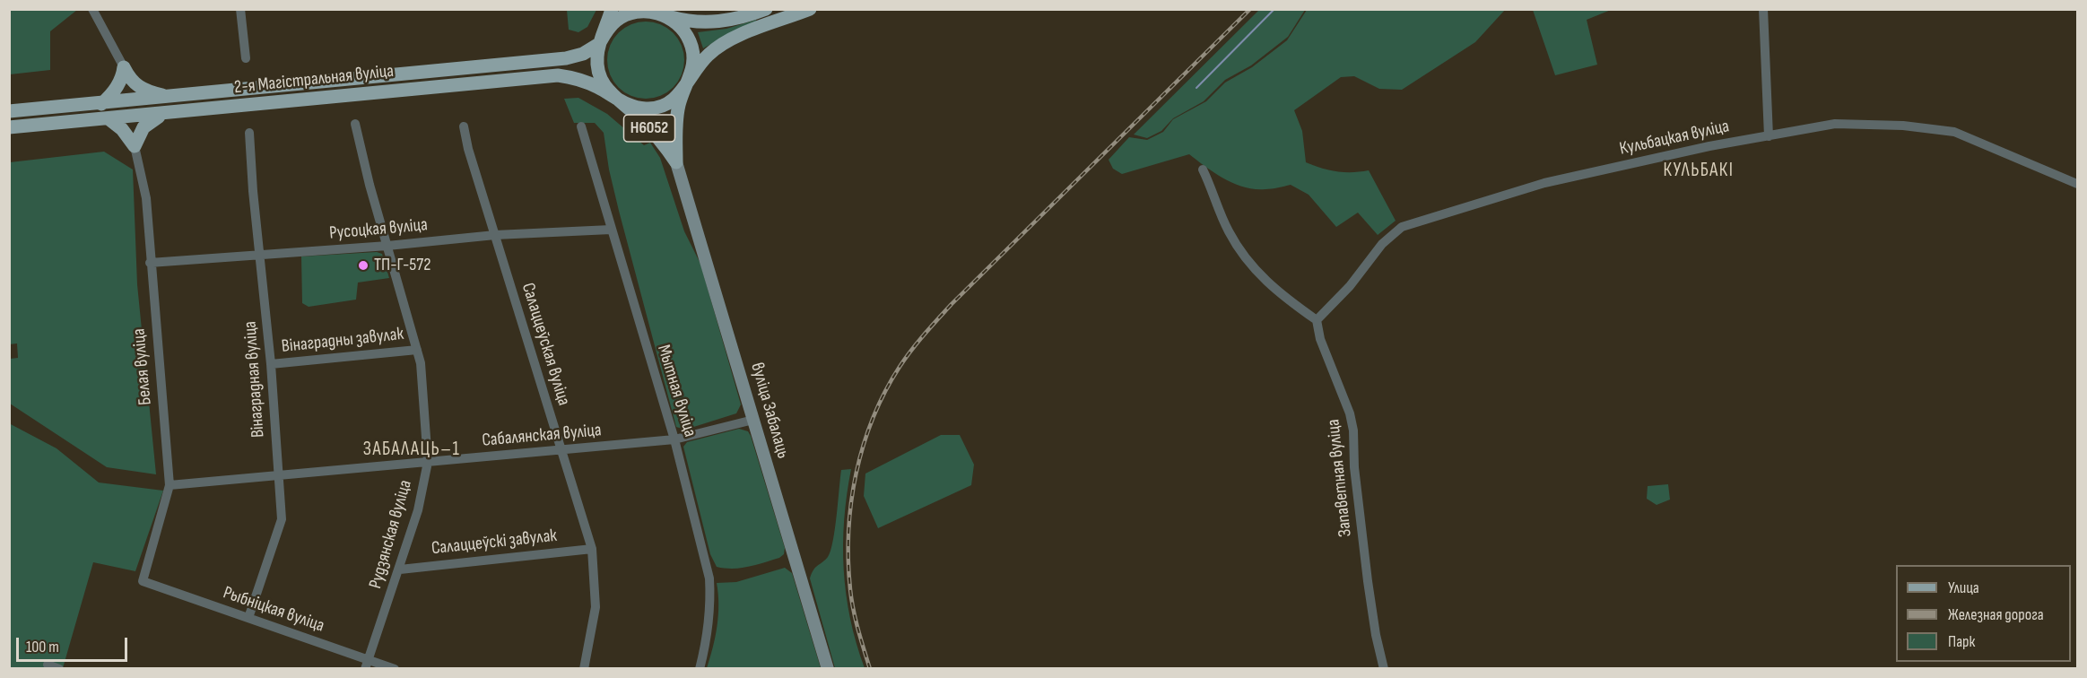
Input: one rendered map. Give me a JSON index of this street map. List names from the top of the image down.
{
  "streets": {
    "main road": ["2-я Магістральная вуліца", "Н6052"],
    "street": [
      "Кульбацкая вуліца",
      "Русоцкая вуліца",
      "Вінаградны завулак",
      "Салаццеўская вуліца",
      "Белая вуліца",
      "Вінаградная вуліца",
      "Мытная вуліца",
      "вуліца Забалаць",
      "Сабалянская вуліца",
      "Запаветная вуліца",
      "Рудзянская вуліца",
      "Салаццеўскі завулак",
      "Рыбніцкая вуліца"
    ]
  },
  "crossings": [
    ["2-я Магістральная вуліца", "Н6052"],
    ["Н6052", "вуліца Забалаць"],
    ["Кульбацкая вуліца", "Запаветная вуліца"],
    ["Русоцкая вуліца", "Салаццеўская вуліца"],
    ["Русоцкая вуліца", "Белая вуліца"],
    ["Русоцкая вуліца", "Вінаградная вуліца"],
    ["Русоцкая вуліца", "Мытная вуліца"],
    ["Русоцкая вуліца", "Рудзянская вуліца"],
    ["Вінаградны завулак", "Вінаградная вуліца"],
    ["Вінаградны завулак", "Рудзянская вуліца"],
    ["Салаццеўская вуліца", "Сабалянская вуліца"],
    ["Салаццеўская вуліца", "Салаццеўскі завулак"],
    ["Белая вуліца", "Сабалянская вуліца"],
    ["Белая вуліца", "Рыбніцкая вуліца"],
    ["Вінаградная вуліца", "Сабалянская вуліца"],
    ["Вінаградная вуліца", "Рыбніцкая вуліца"],
    ["Мытная вуліца", "Сабалянская вуліца"],
    ["вуліца Забалаць", "Сабалянская вуліца"],
    ["Сабалянская вуліца", "Рудзянская вуліца"],
    ["Рудзянская вуліца", "Салаццеўскі завулак"],
    ["Рудзянская вуліца", "Рыбніцкая вуліца"]
  ],
  "districts": ["КУЛЬБАКІ", "ЗАБАЛАЦЬ–1"],
  "places": ["ТП-Г-572"],
  "legend": ["Улица", "Железная дорога", "Парк"],
  "scale_bar": "100 m"
}
